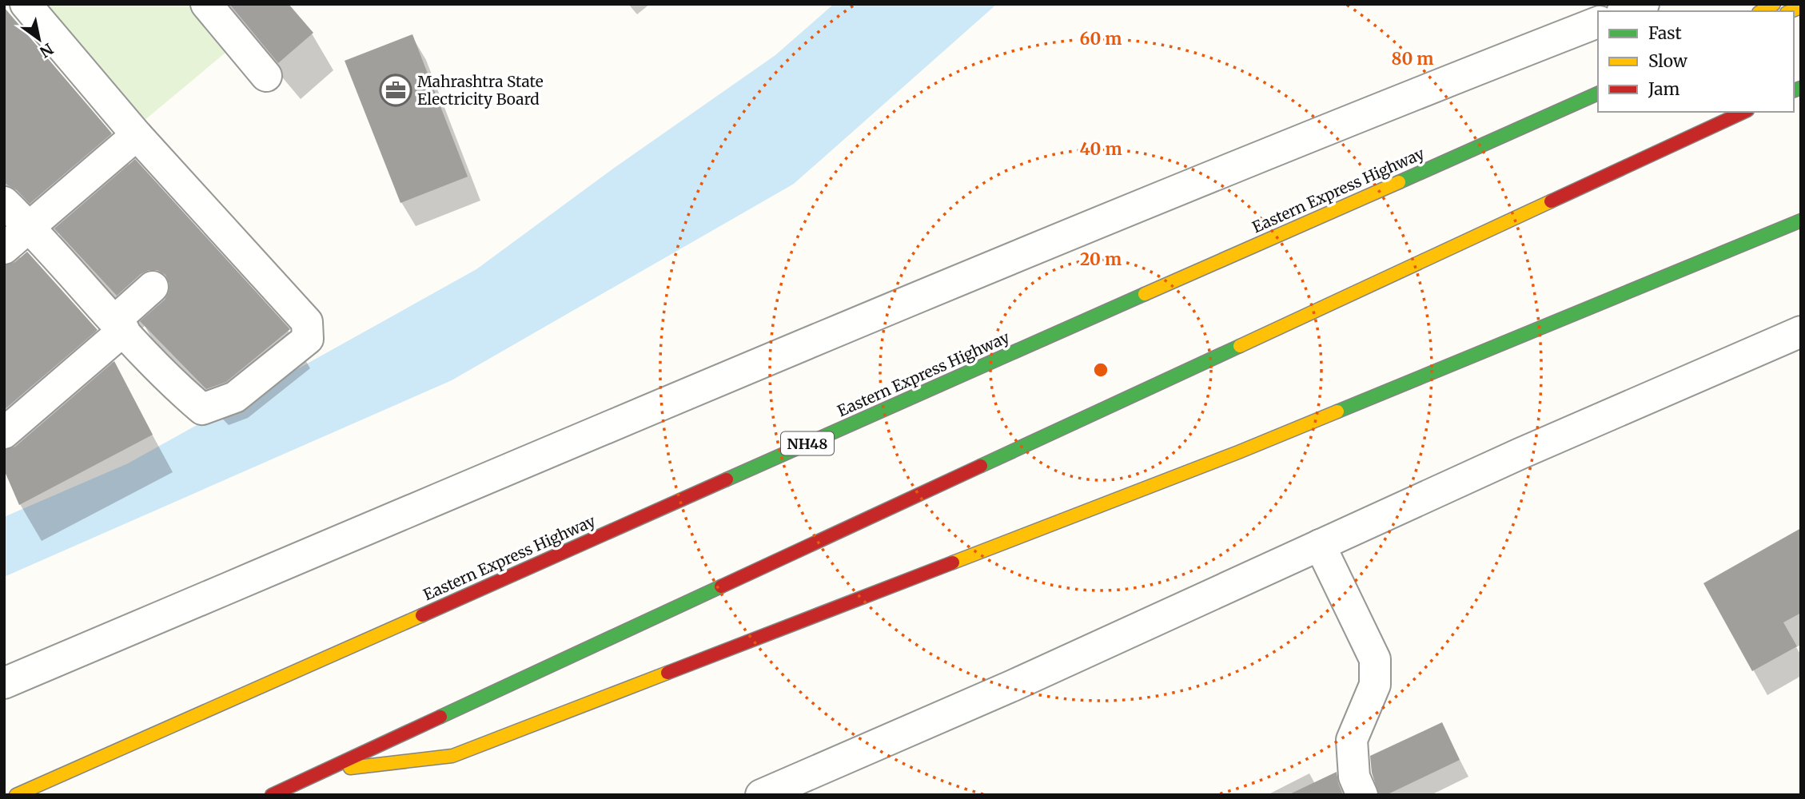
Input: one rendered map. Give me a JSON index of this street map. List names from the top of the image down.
{
  "streets": {
    "highway": ["Eastern Express Highway", "NH48"]
  },
  "places": {
    "office": ["Mahrashtra State Electricity Board"]
  },
  "legend": ["Fast", "Slow", "Jam"],
  "north": "bottom right",
  "rings": [
    "60 m",
    "80 m",
    "40 m",
    "20 m"
  ]
}
